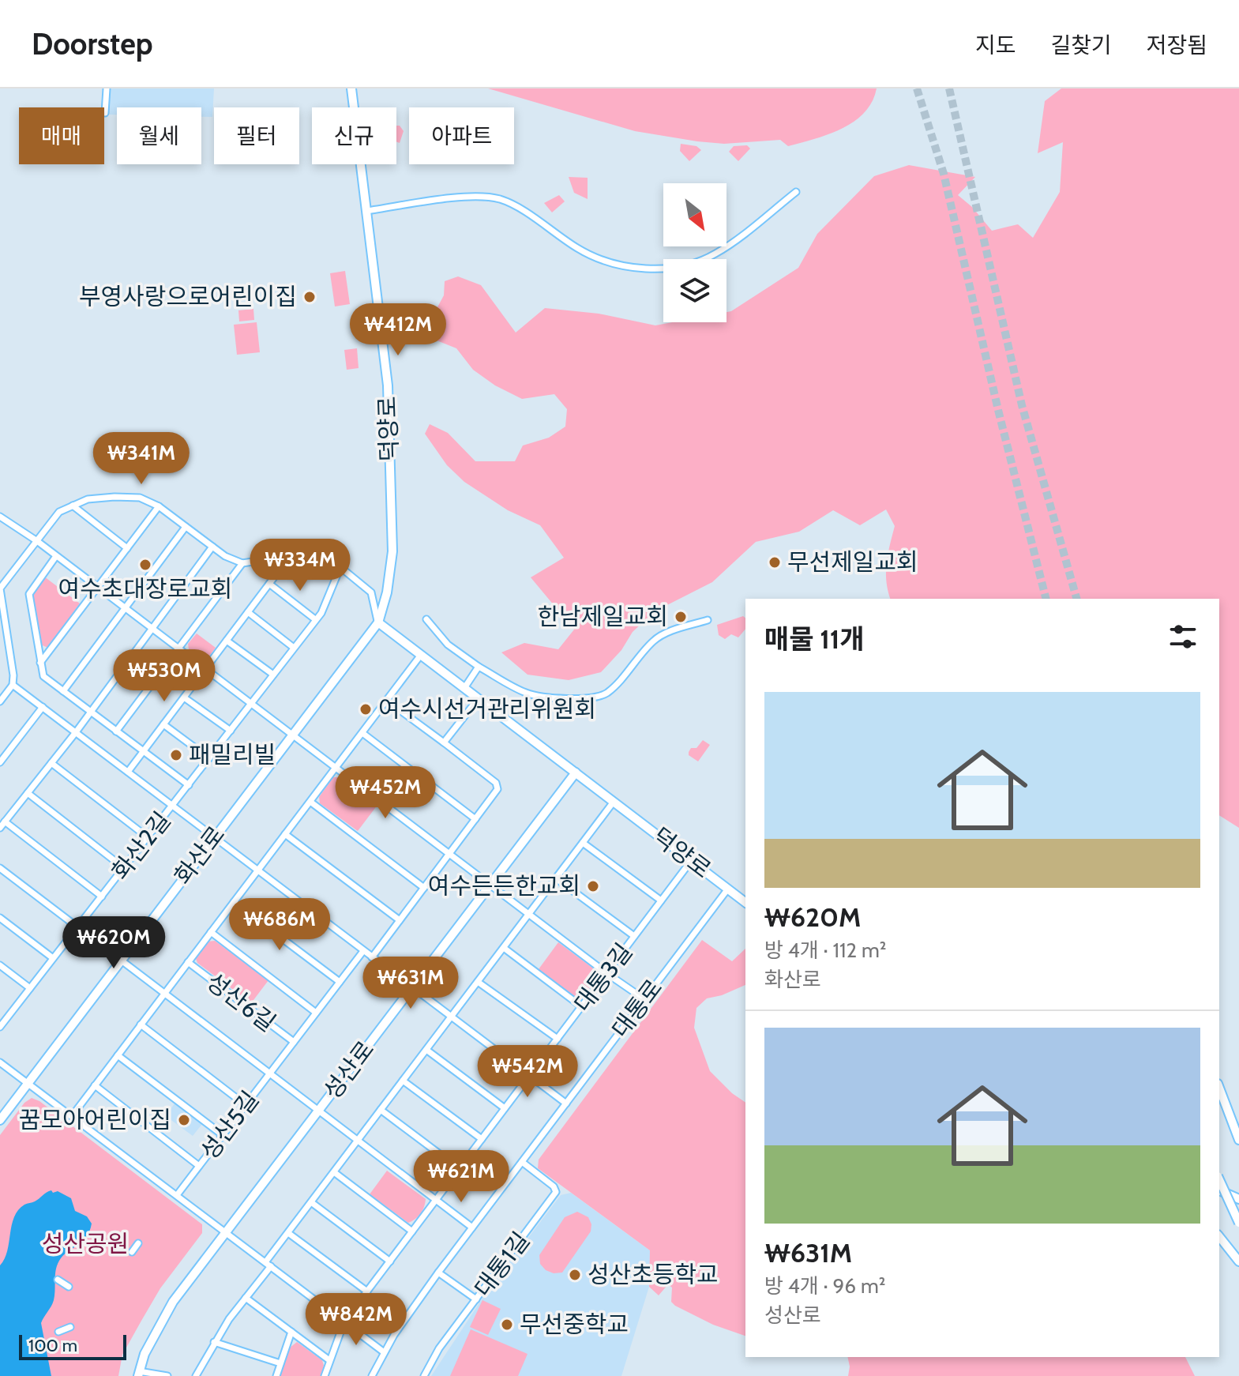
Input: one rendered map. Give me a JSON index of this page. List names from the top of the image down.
{
  "streets": {
    "street": [
      "덕양로",
      "화산2길",
      "화산로",
      "대통3길",
      "성산6길",
      "대통로",
      "성산로",
      "성산5길",
      "대통1길"
    ]
  },
  "crossings": [
    ["덕양로", "화산로"],
    ["덕양로", "대통3길"],
    ["덕양로", "성산6길"],
    ["덕양로", "대통로"],
    ["덕양로", "성산로"],
    ["대통3길", "성산6길"],
    ["성산6길", "대통로"],
    ["성산6길", "성산로"],
    ["성산6길", "성산5길"],
    ["대통로", "대통1길"]
  ],
  "parks": ["성산공원"],
  "places": [
    "부영사랑으로어린이집",
    "무선제일교회",
    "여수초대장로교회",
    "한남제일교회",
    "여수시선거관리위원회",
    "패밀리빌",
    "여수든든한교회",
    "꿈모아어린이집",
    "성산초등학교",
    "무선중학교"
  ],
  "scale_bar": "100 m",
  "north": "bottom right",
  "page": {
    "header": "Doorstep",
    "nav": ["지도", "길찾기", "저장됨"],
    "chip": [
      "매매",
      "월세",
      "필터",
      "신규",
      "아파트"
    ],
    "price": [
      "₩412M",
      "₩341M",
      "₩334M",
      "₩530M",
      "₩452M",
      "₩686M",
      "₩620M",
      "₩631M",
      "₩542M",
      "₩621M",
      "₩842M"
    ],
    "heading": "매물 11개",
    "list": [
      {
        "name": "₩620M",
        "note": "방 4개 · 112 m² · 화산로"
      },
      {
        "name": "₩631M",
        "note": "방 4개 · 96 m² · 성산로"
      }
    ],
    "scale": "100 m"
  }
}
